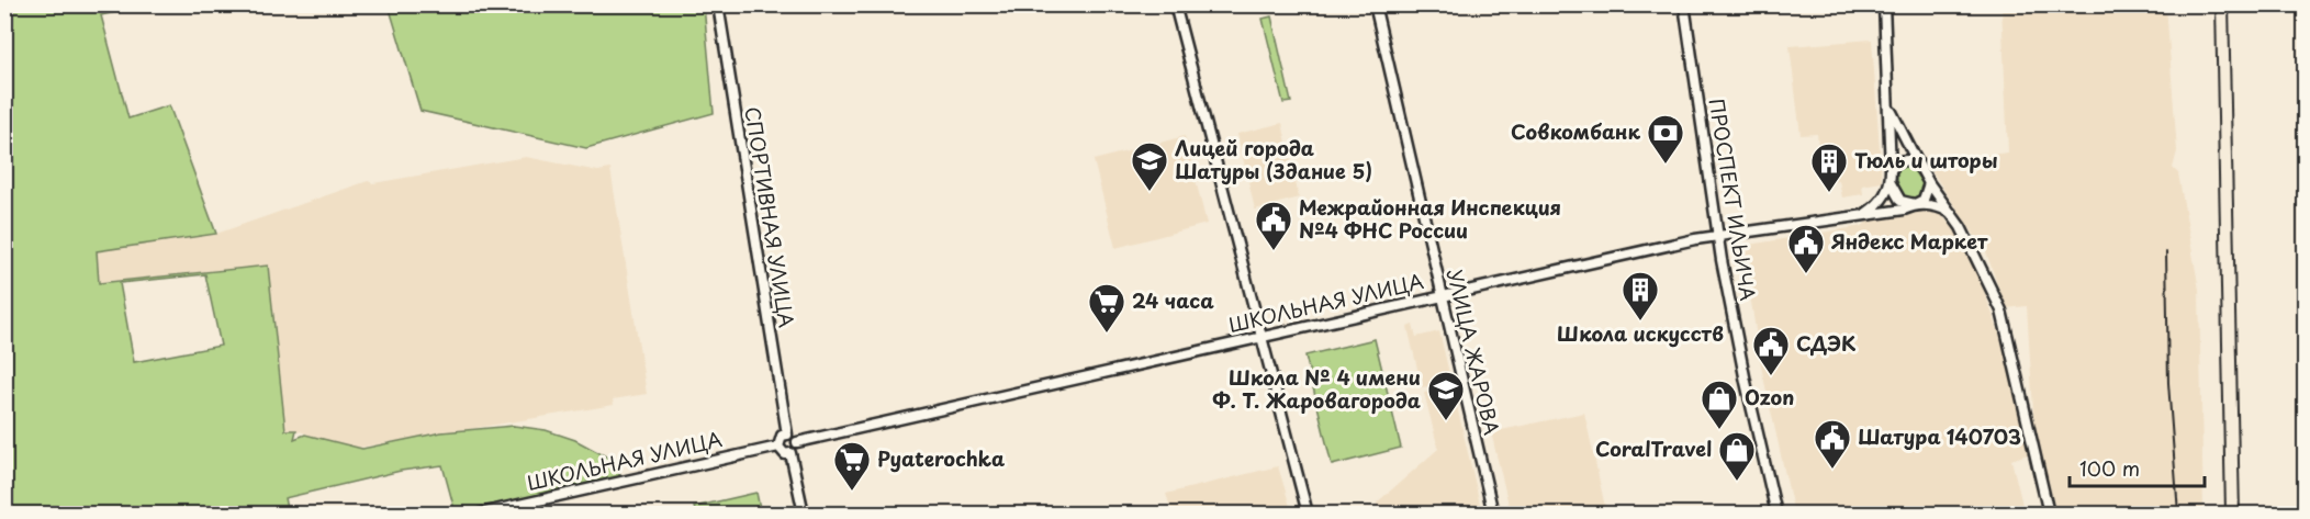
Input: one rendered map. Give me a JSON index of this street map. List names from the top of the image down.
{
  "streets": {
    "street": [
      "ПРОСПЕКТ ИЛЬИЧА",
      "СПОРТИВНАЯ УЛИЦА",
      "ШКОЛЬНАЯ УЛИЦА",
      "УЛИЦА ЖАРОВА"
    ]
  },
  "crossings": [
    ["ПРОСПЕКТ ИЛЬИЧА", "ШКОЛЬНАЯ УЛИЦА"],
    ["СПОРТИВНАЯ УЛИЦА", "ШКОЛЬНАЯ УЛИЦА"],
    ["ШКОЛЬНАЯ УЛИЦА", "УЛИЦА ЖАРОВА"]
  ],
  "places": {
    "bank": ["Совкомбанк"],
    "school or university": ["Лицей города Шатуры (Здание 5)", "Школа № 4 имени Ф. Т. Жаровагорода"],
    "building": ["Тюль и шторы", "Школа искусств"],
    "public building": [
      "Межрайонная Инспекция №4 ФНС России",
      "Яндекс Маркет",
      "СДЭК",
      "Шатура 140703"
    ],
    "supermarket": ["24 часа", "Pyaterochka"],
    "shop": ["Ozon", "CoralTravel"]
  },
  "scale_bar": "100 m"
}
